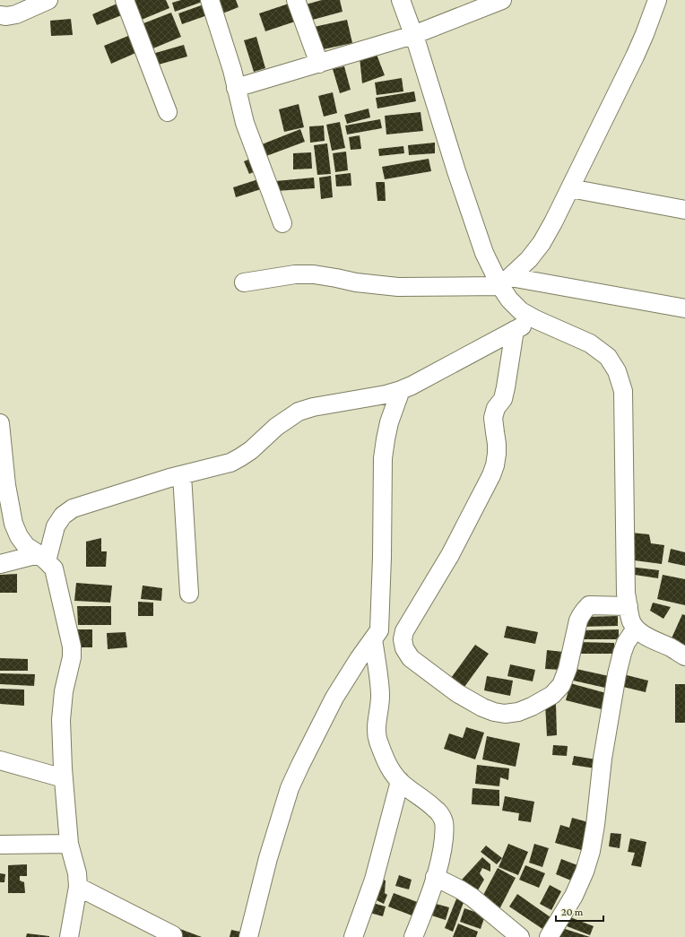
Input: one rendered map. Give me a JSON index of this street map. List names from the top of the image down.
{
  "scale_bar": "20 m"
}
